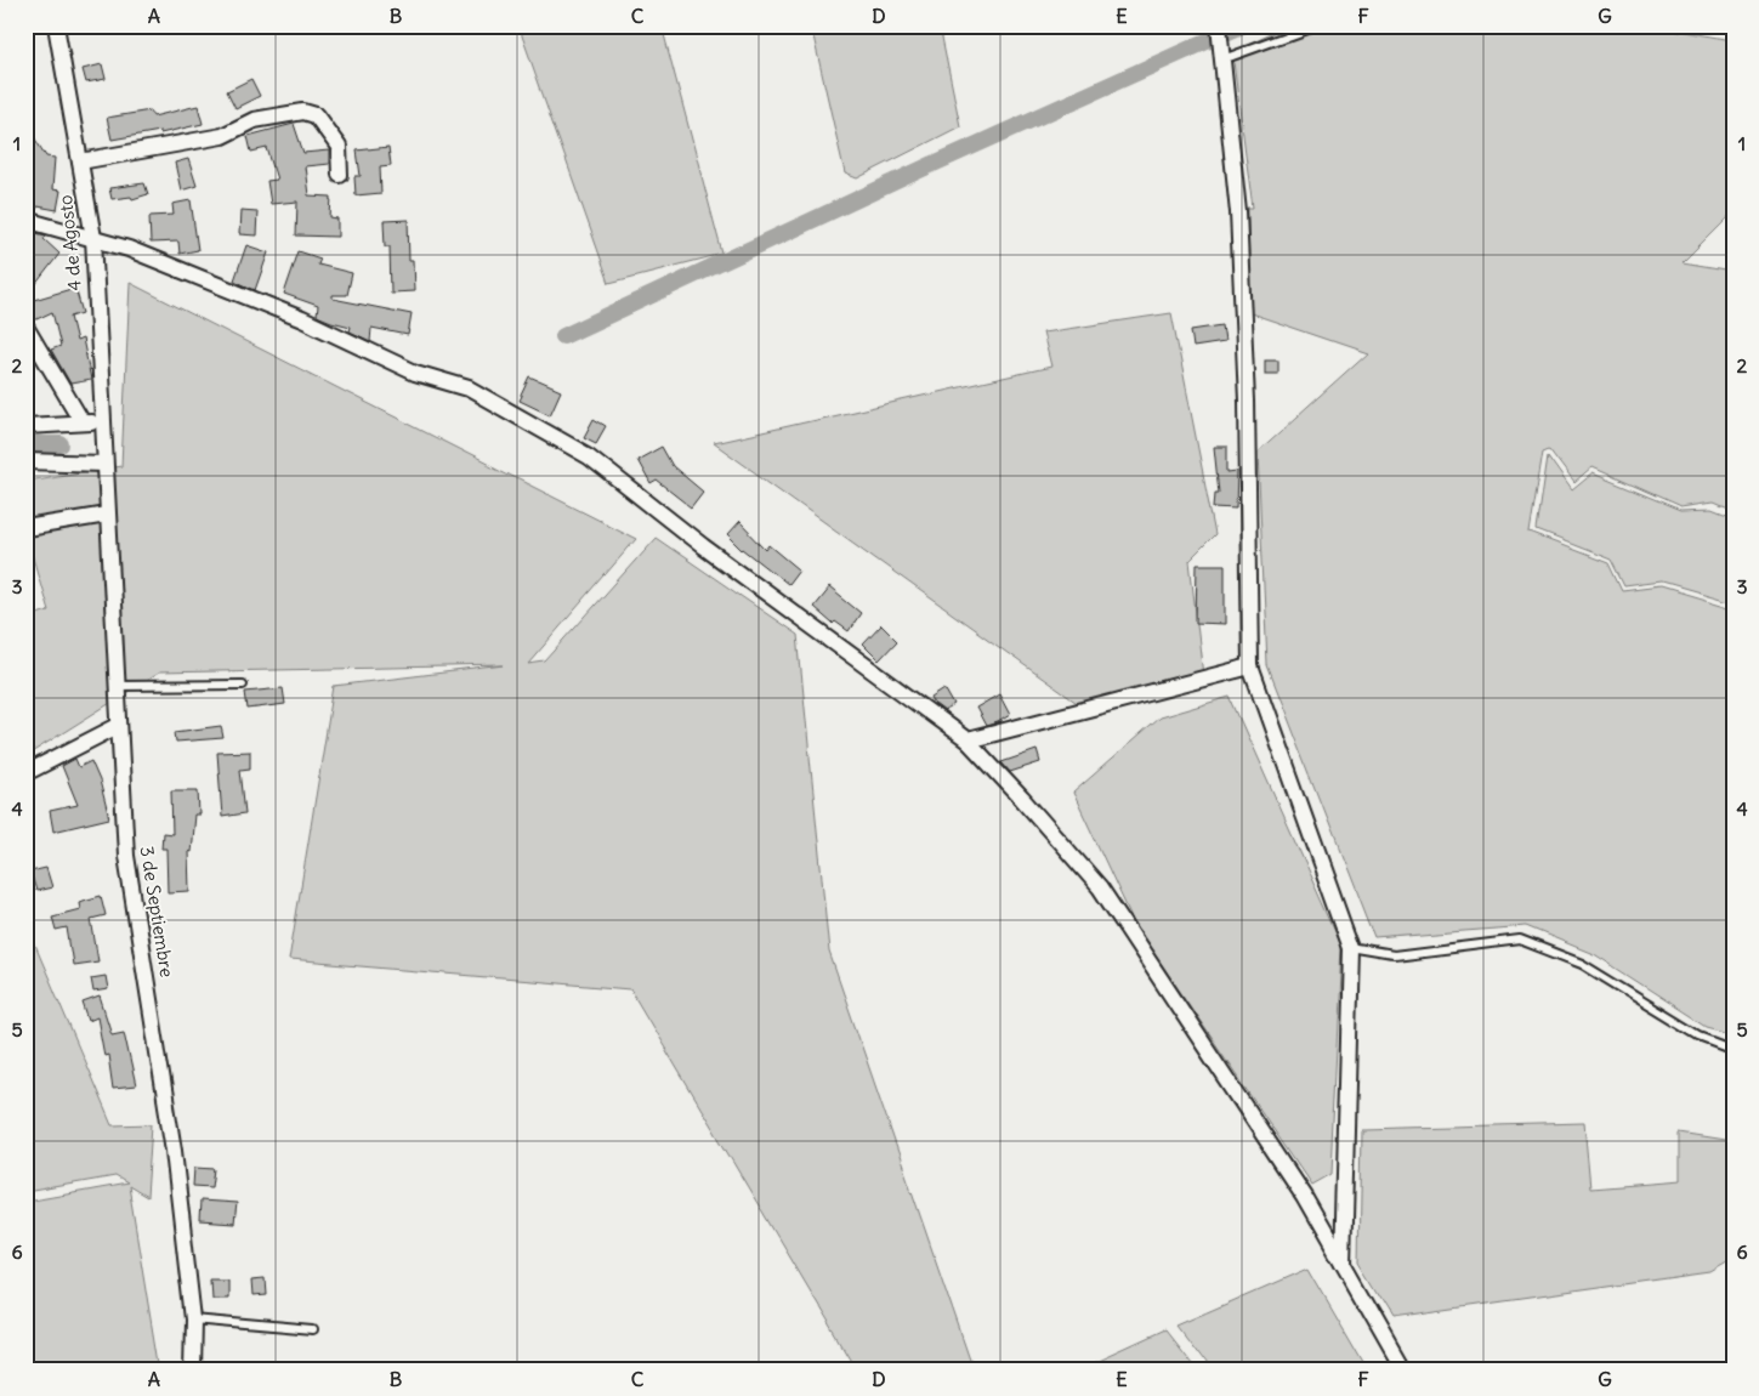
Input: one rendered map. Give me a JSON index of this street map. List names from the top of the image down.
{
  "streets": {
    "street": ["4 de Agosto", "3 de Septiembre"]
  },
  "crossings": [
    ["4 de Agosto", "3 de Septiembre"]
  ],
  "grid": {
    "columns": [
      "A",
      "B",
      "C",
      "D",
      "E",
      "F",
      "G"
    ],
    "rows": [
      "1",
      "2",
      "3",
      "4",
      "5",
      "6"
    ]
  }
}
